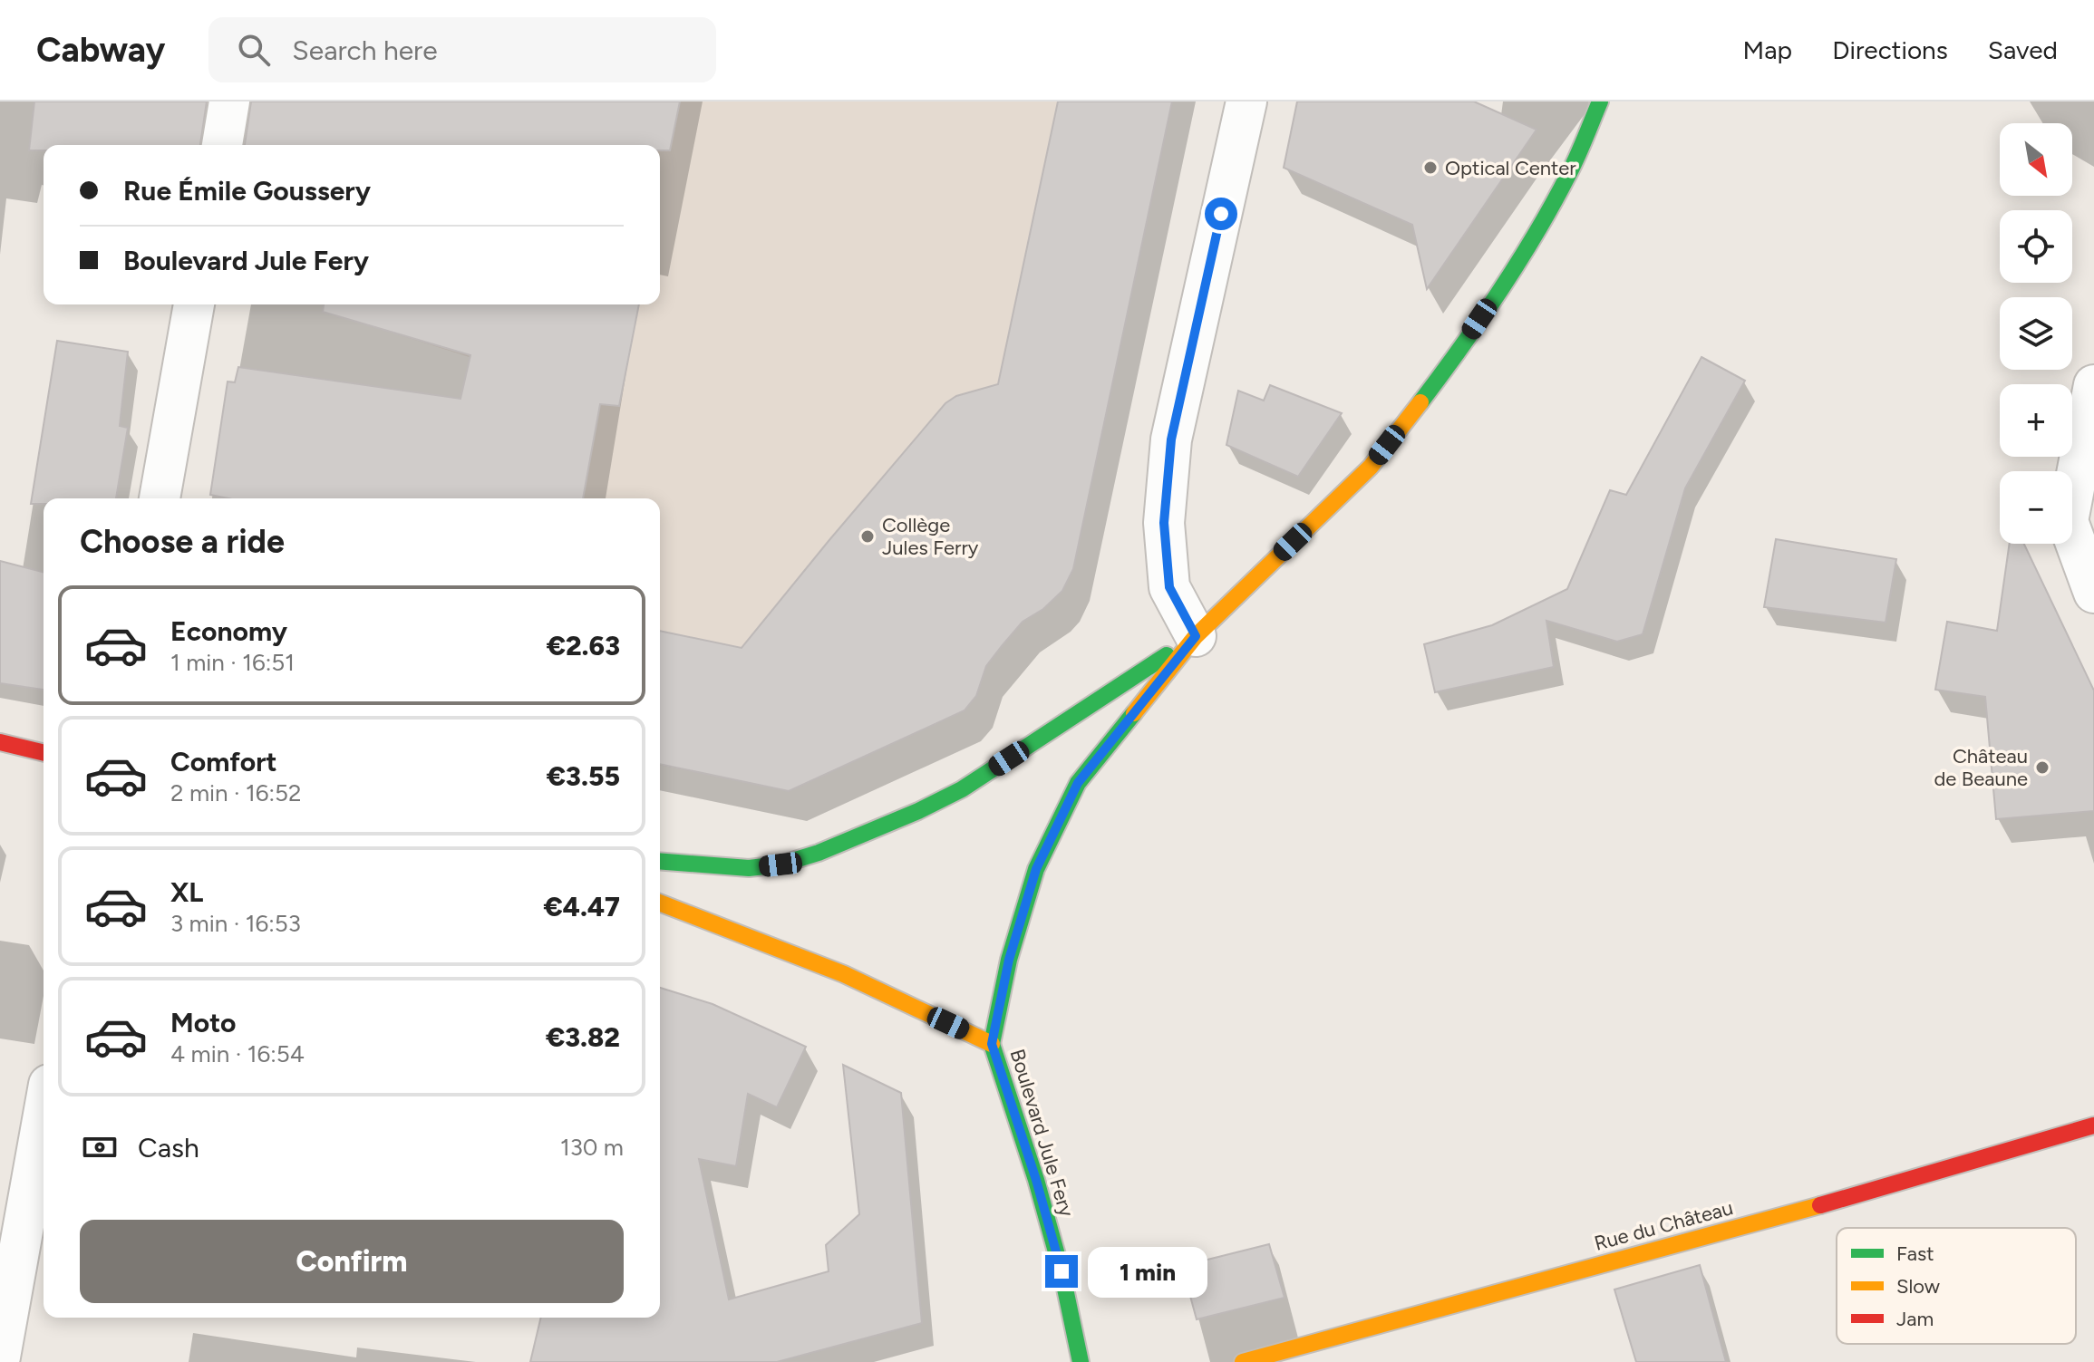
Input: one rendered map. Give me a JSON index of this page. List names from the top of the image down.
{
  "streets": {
    "main road": ["Boulevard Jule Fery", "Rue du Château"]
  },
  "places": ["Optical Center", "Collège Jules Ferry", "Château de Beaune"],
  "legend": ["Fast", "Slow", "Jam"],
  "north": "bottom right",
  "page": {
    "header": "Cabway",
    "search": "Search here",
    "nav": ["Map", "Directions", "Saved"],
    "map_buttons": ["+", "−"],
    "banner": ["Rue Émile Goussery", "Boulevard Jule Fery"],
    "heading": "Choose a ride",
    "list": [
      {
        "name": "Economy",
        "note": "1 min · 16:51",
        "value": "€2.63"
      },
      {
        "name": "Comfort",
        "note": "2 min · 16:52",
        "value": "€3.55"
      },
      {
        "name": "XL",
        "note": "3 min · 16:53",
        "value": "€4.47"
      },
      {
        "name": "Moto",
        "note": "4 min · 16:54",
        "value": "€3.82"
      }
    ],
    "pay": ["Cash", "130 m"],
    "buttons": "Confirm",
    "bubble": "1 min"
  }
}
